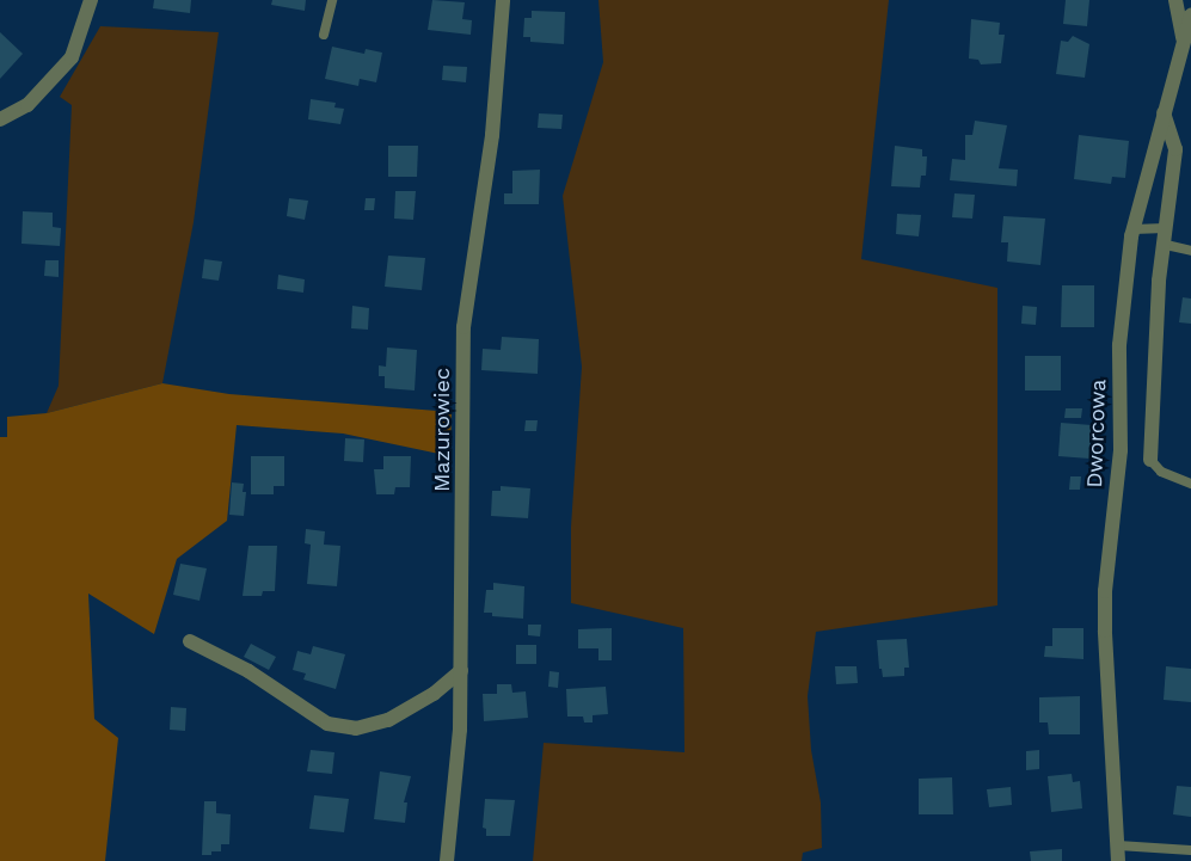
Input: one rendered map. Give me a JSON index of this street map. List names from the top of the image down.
{
  "streets": {
    "street": ["Mazurowiec", "Dworcowa"]
  }
}
